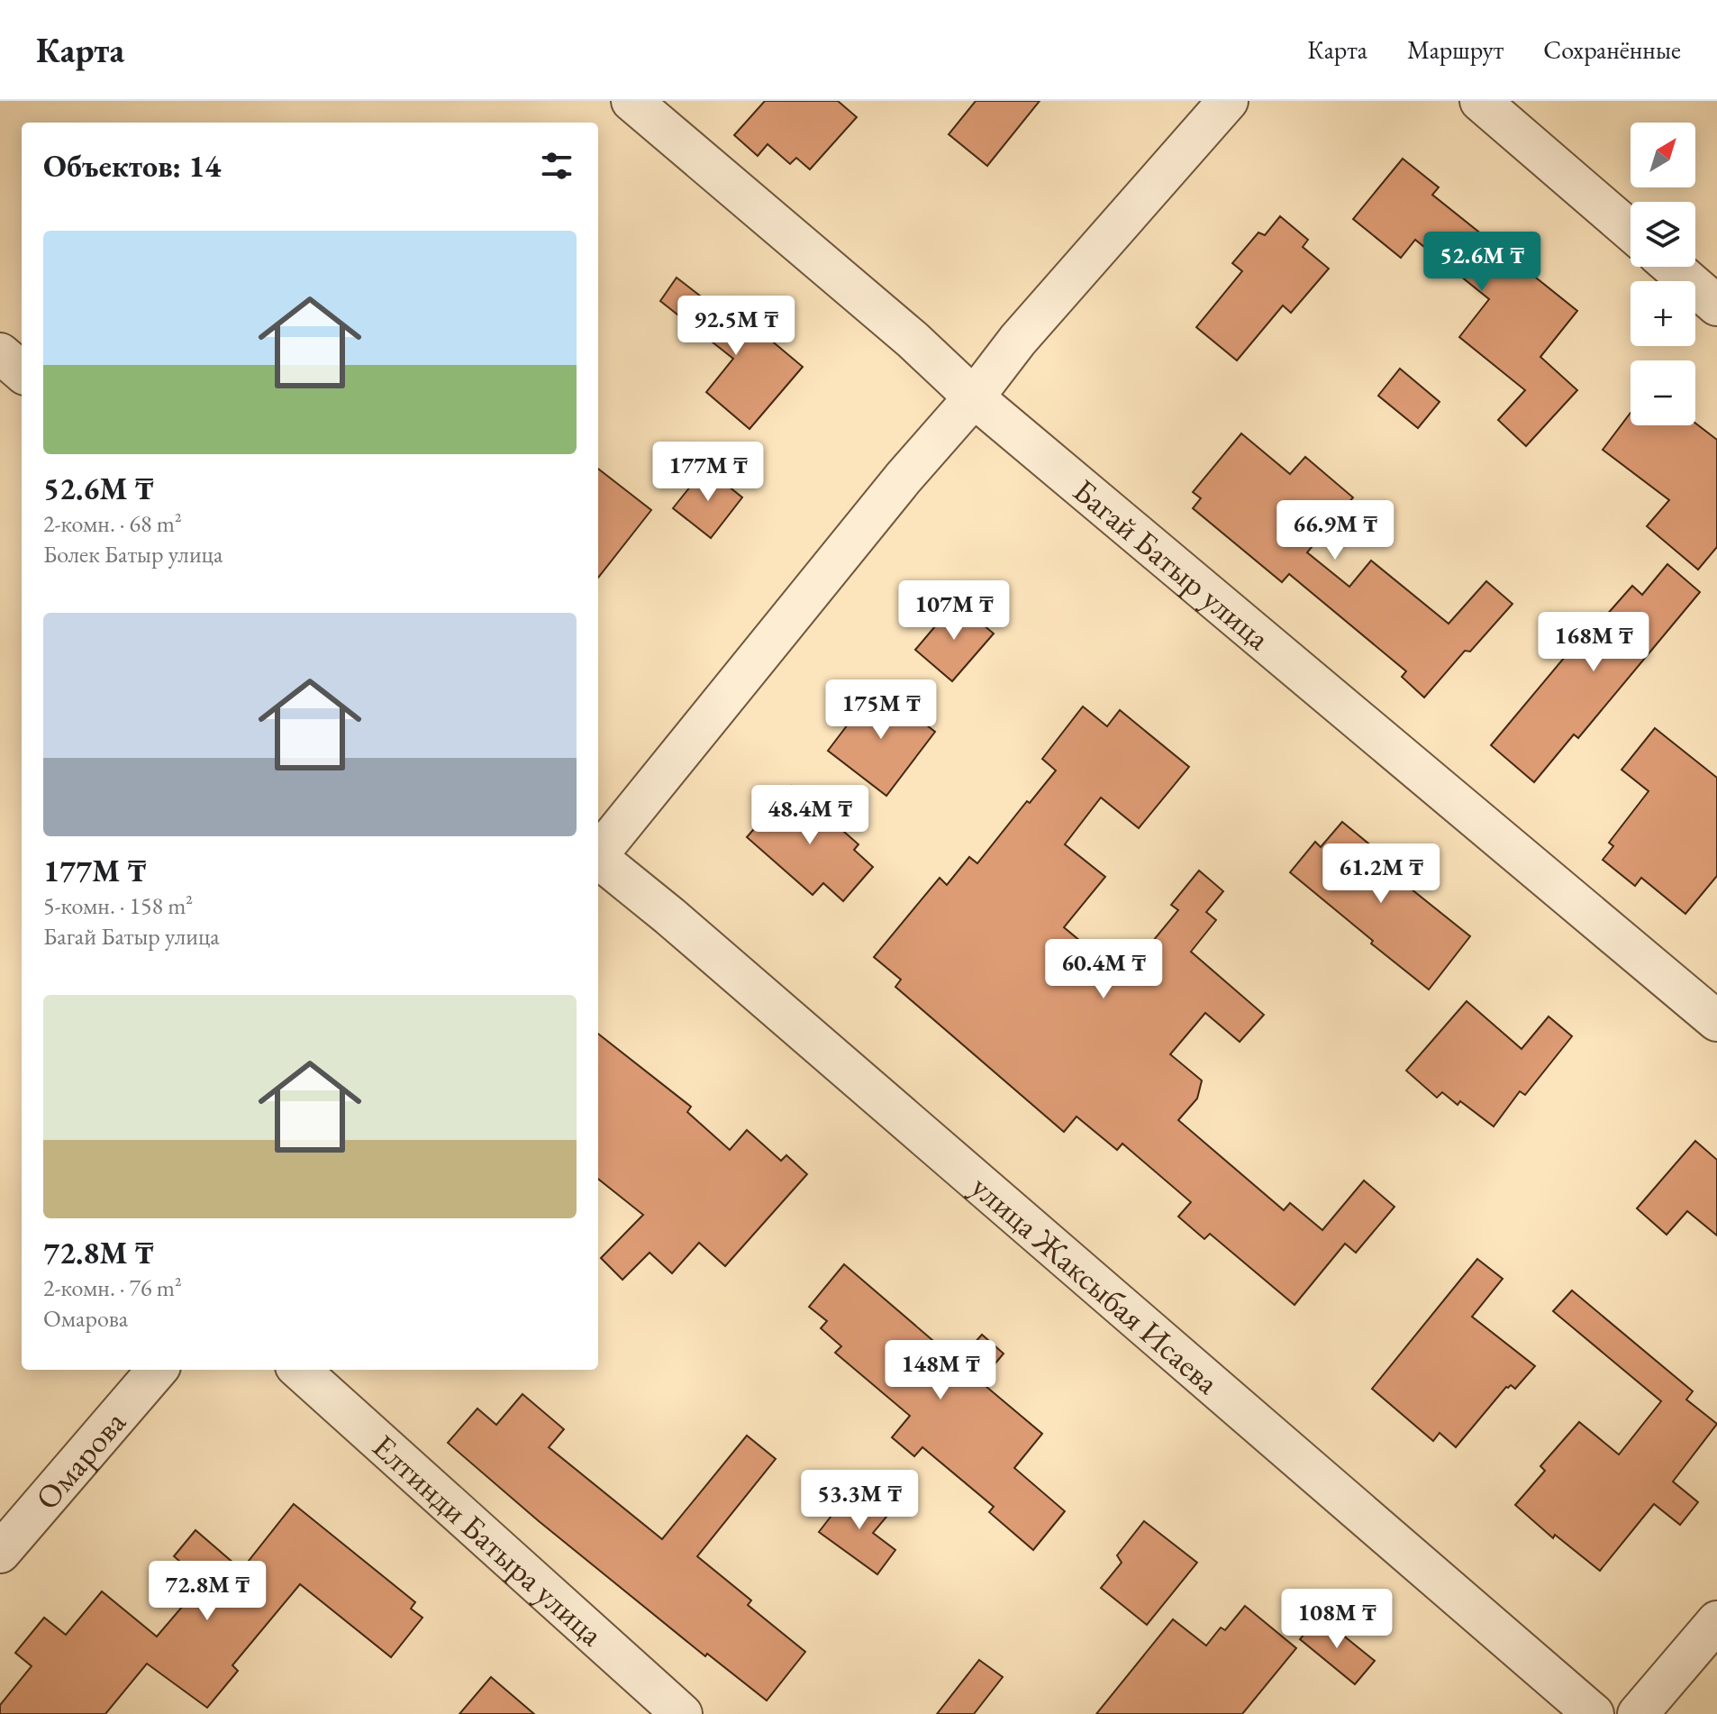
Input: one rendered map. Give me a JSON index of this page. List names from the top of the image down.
{
  "streets": {
    "street": [
      "Багай Батыр улица",
      "улица Жаксыбая Исаева",
      "Омарова",
      "Елтинди Батыра улица"
    ]
  },
  "north": "top right",
  "page": {
    "header": "Карта",
    "nav": ["Карта", "Маршрут", "Сохранённые"],
    "map_buttons": ["+", "−"],
    "heading": "Объектов: 14",
    "list": [
      {
        "name": "52.6M ₸",
        "note": "2-комн. · 68 m² · Болек Батыр улица"
      },
      {
        "name": "177M ₸",
        "note": "5-комн. · 158 m² · Багай Батыр улица"
      },
      {
        "name": "72.8M ₸",
        "note": "2-комн. · 76 m² · Омарова"
      }
    ],
    "price": [
      "52.6M ₸",
      "92.5M ₸",
      "177M ₸",
      "66.9M ₸",
      "107M ₸",
      "168M ₸",
      "175M ₸",
      "48.4M ₸",
      "61.2M ₸",
      "60.4M ₸",
      "148M ₸",
      "53.3M ₸",
      "72.8M ₸",
      "108M ₸"
    ]
  }
}
